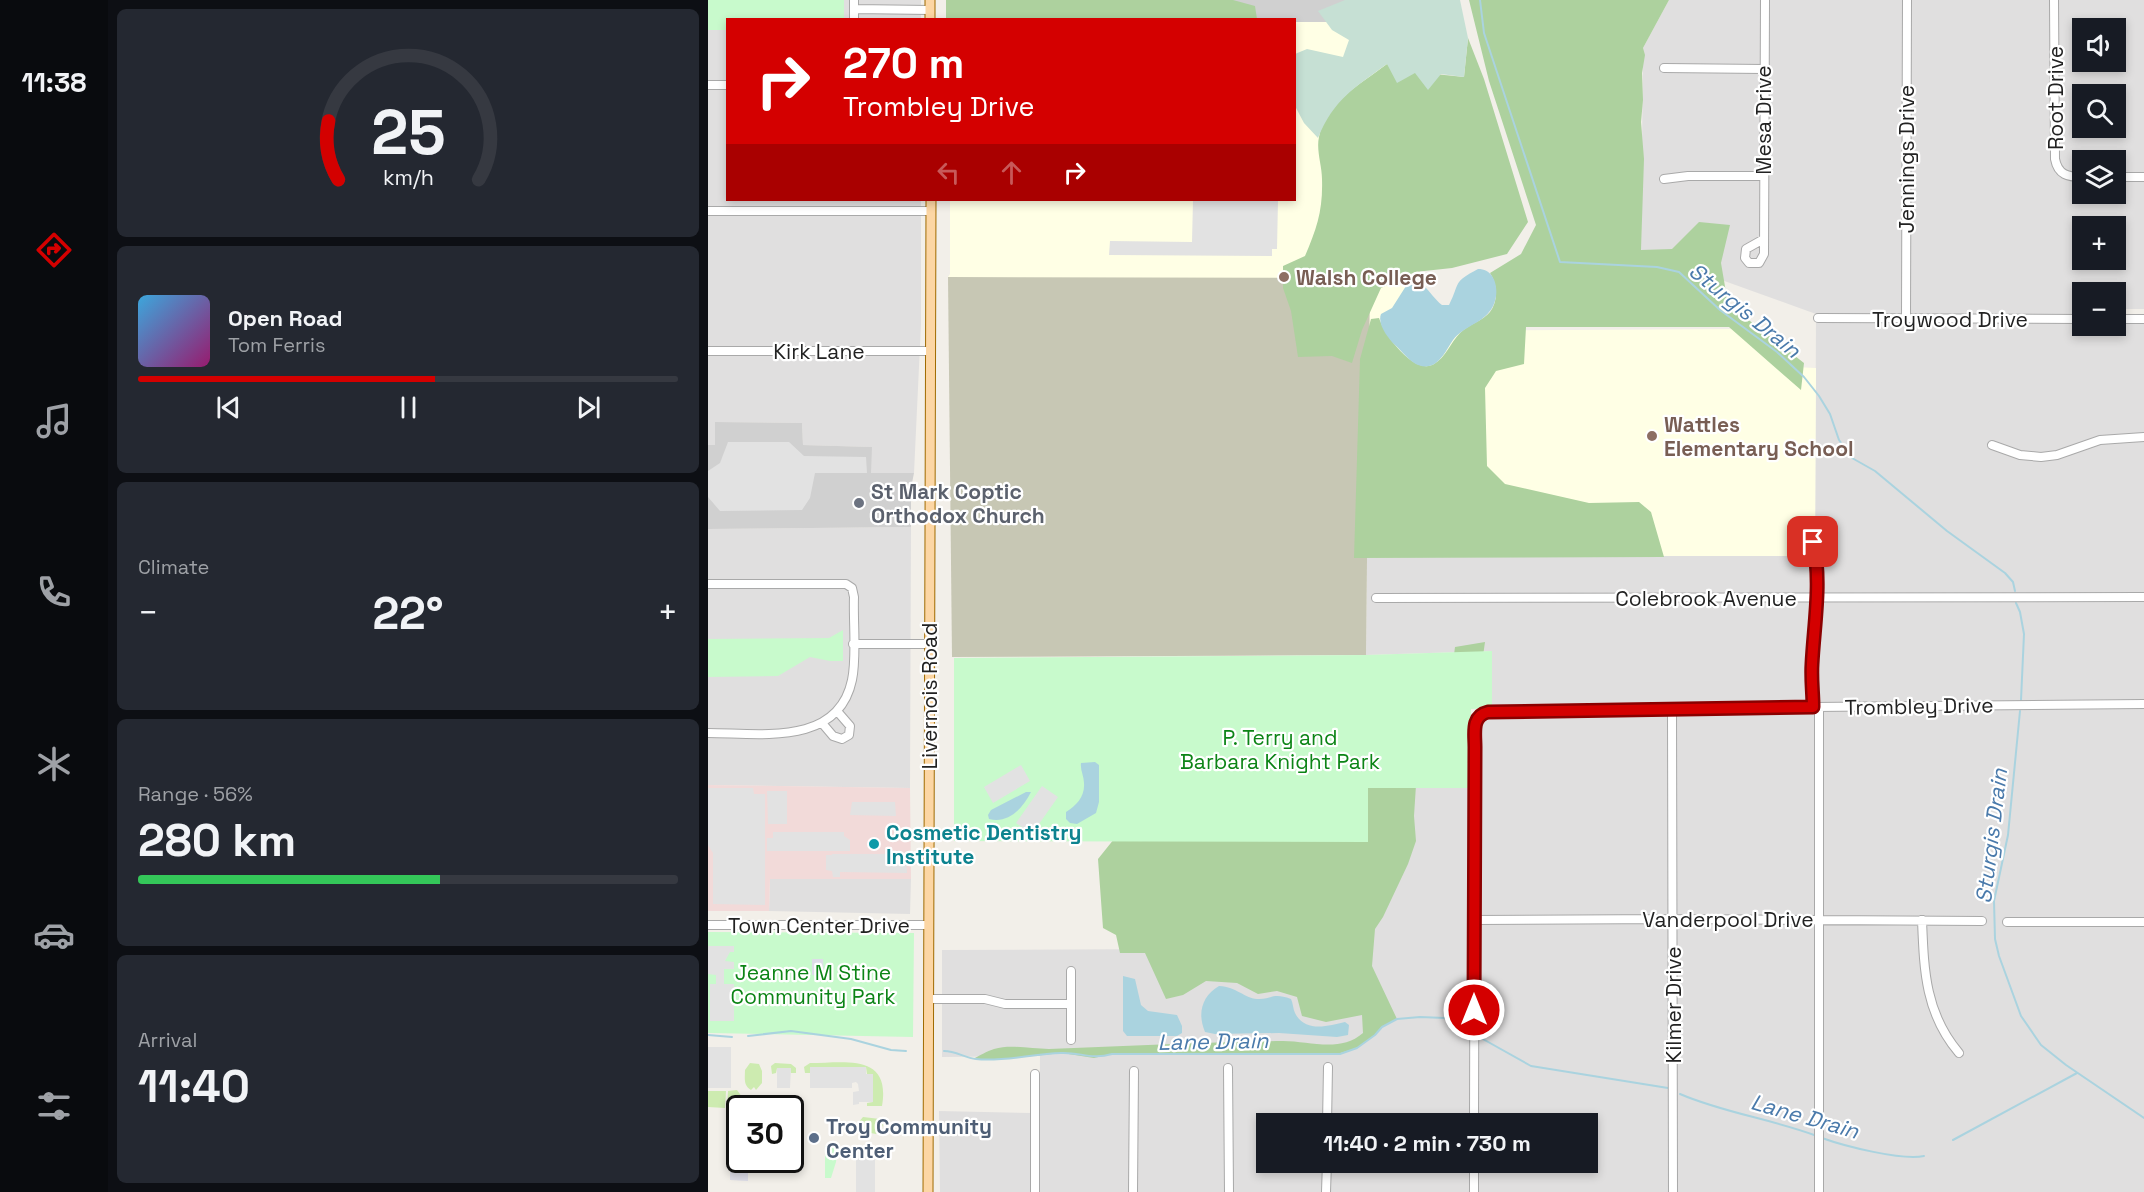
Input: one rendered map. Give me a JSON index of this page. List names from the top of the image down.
{
  "streets": {
    "main road": ["Livernois Road"],
    "street": [
      "Root Drive",
      "Mesa Drive",
      "Jennings Drive",
      "Troywood Drive",
      "Kirk Lane",
      "Colebrook Avenue",
      "Trombley Drive",
      "Vanderpool Drive",
      "Town Center Drive",
      "Kilmer Drive"
    ]
  },
  "crossings": [
    ["Jennings Drive", "Troywood Drive"],
    ["Kirk Lane", "Livernois Road"],
    ["Livernois Road", "Town Center Drive"],
    ["Trombley Drive", "Vanderpool Drive"],
    ["Trombley Drive", "Kilmer Drive"],
    ["Vanderpool Drive", "Kilmer Drive"]
  ],
  "water": ["Sturgis Drain", "Lane Drain"],
  "parks": ["P. Terry and Barbara Knight Park", "Jeanne M Stine Community Park"],
  "places": [
    "Walsh College",
    "Wattles Elementary School",
    "St Mark Coptic Orthodox Church",
    "Cosmetic Dentistry Institute",
    "Troy Community Center"
  ],
  "page": {
    "tabs": "11:38",
    "map_buttons": ["+", "−"],
    "turn": ["270 m", "Trombley Drive"],
    "song": ["Open Road", "Tom Ferris"],
    "tile": [
      "Climate",
      ["Range · 56%", "280 km"],
      ["Arrival", "11:40"]
    ],
    "heat": ["−", "22°", "+"],
    "limit": "30",
    "trip": "11:40 · 2 min · 730 m",
    "gauge": ["25", "km/h"]
  }
}
